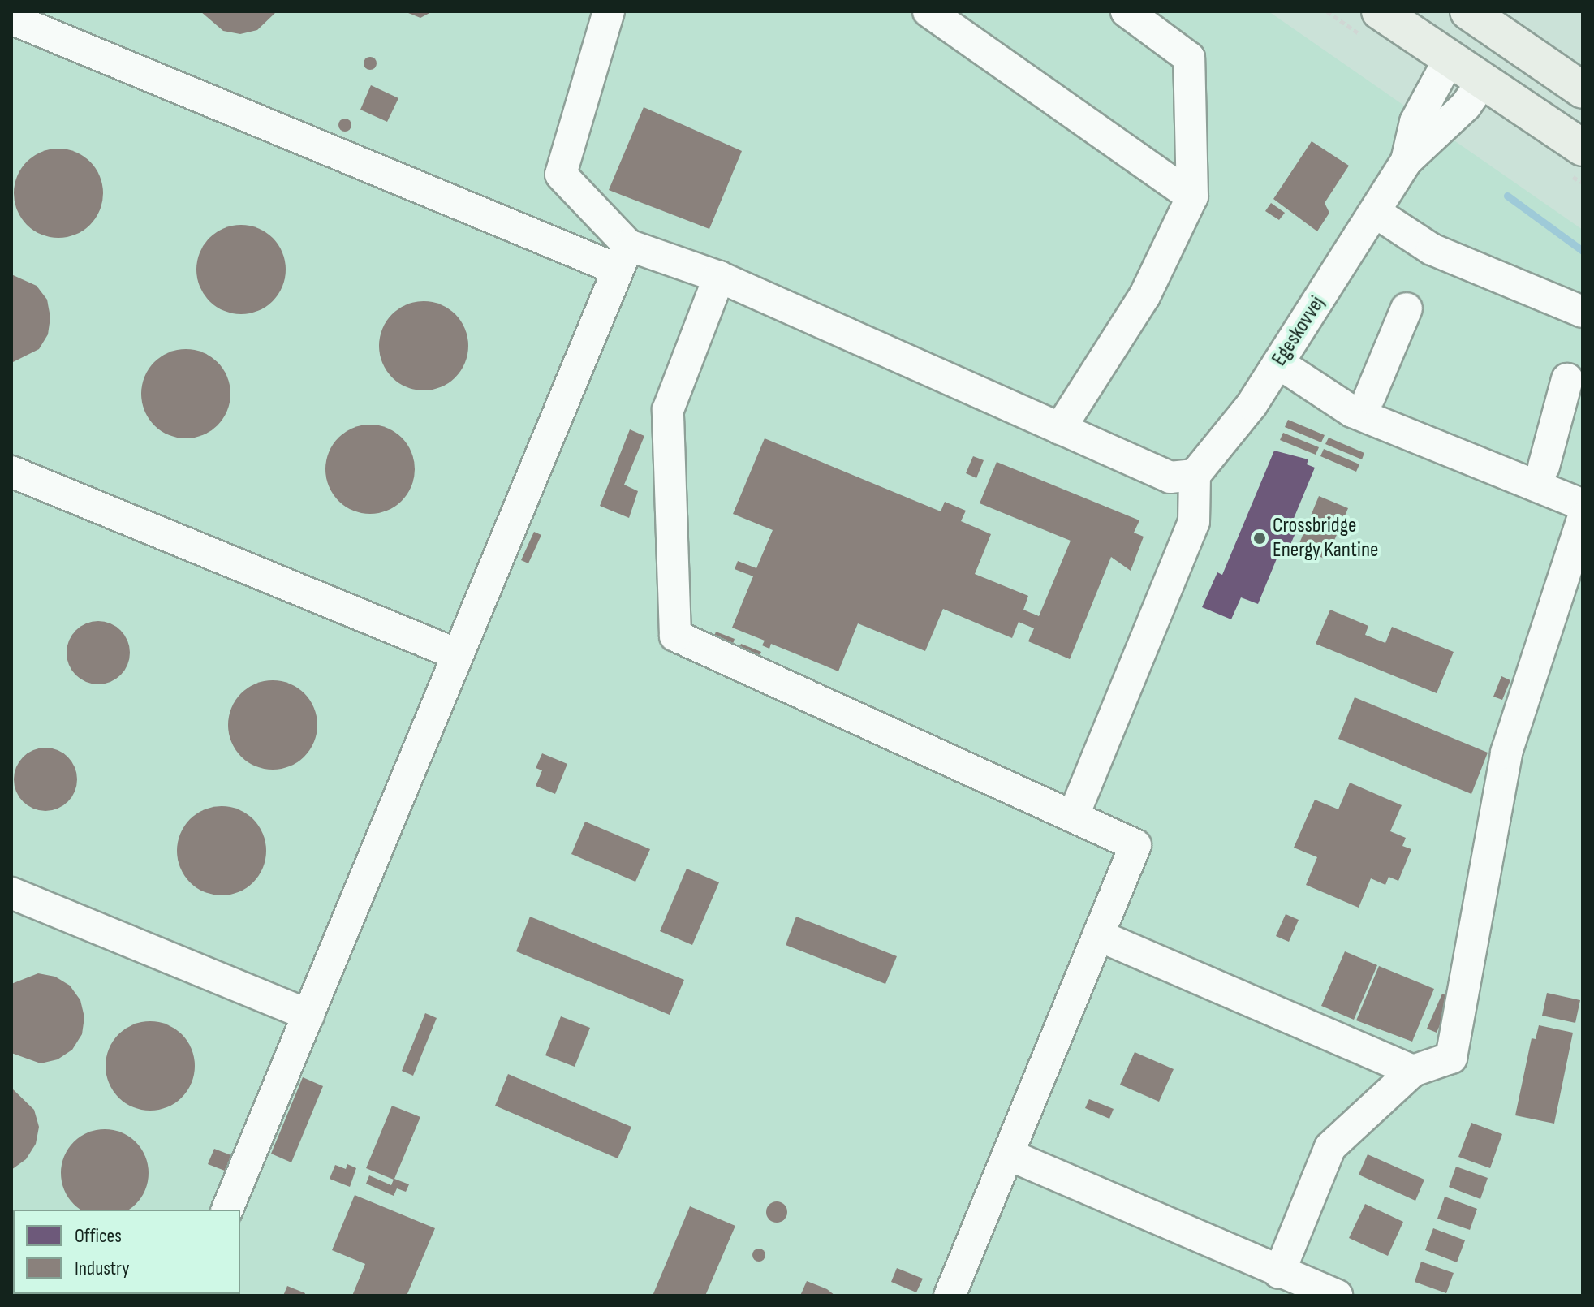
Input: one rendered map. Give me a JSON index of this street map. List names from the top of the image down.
{
  "streets": {
    "lane": ["Egeskovvej"]
  },
  "places": ["Crossbridge Energy Kantine"],
  "legend": ["Offices", "Industry"]
}
